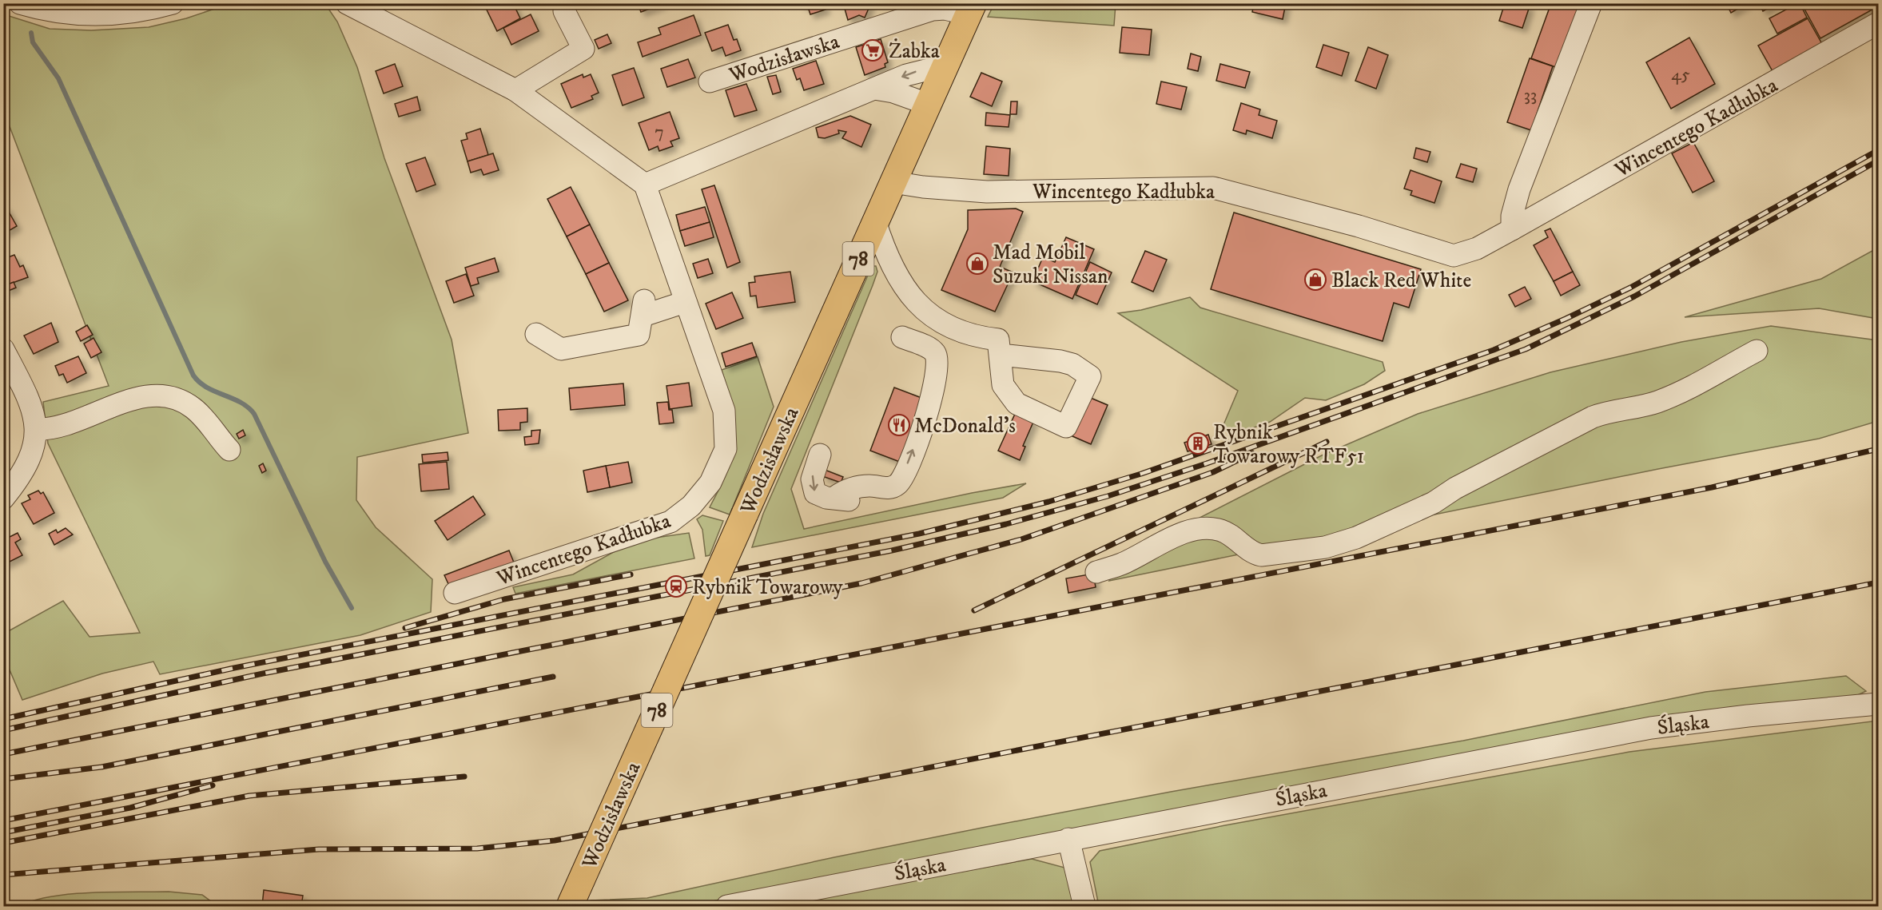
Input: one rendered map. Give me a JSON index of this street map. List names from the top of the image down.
{
  "streets": {
    "main road": ["Wodzisławska", "78"],
    "street": ["Wincentego Kadłubka", "Śląska"]
  },
  "crossings": [
    ["Wodzisławska", "Wincentego Kadłubka"]
  ],
  "places": {
    "supermarket": ["Żabka"],
    "shop": ["Mad Mobil Suzuki Nissan", "Black Red White"],
    "restaurant": ["McDonald's"],
    "building": ["Rybnik Towarowy RTF51"],
    "station": ["Rybnik Towarowy"]
  },
  "house_numbers": ["45", "33", "7"]
}
